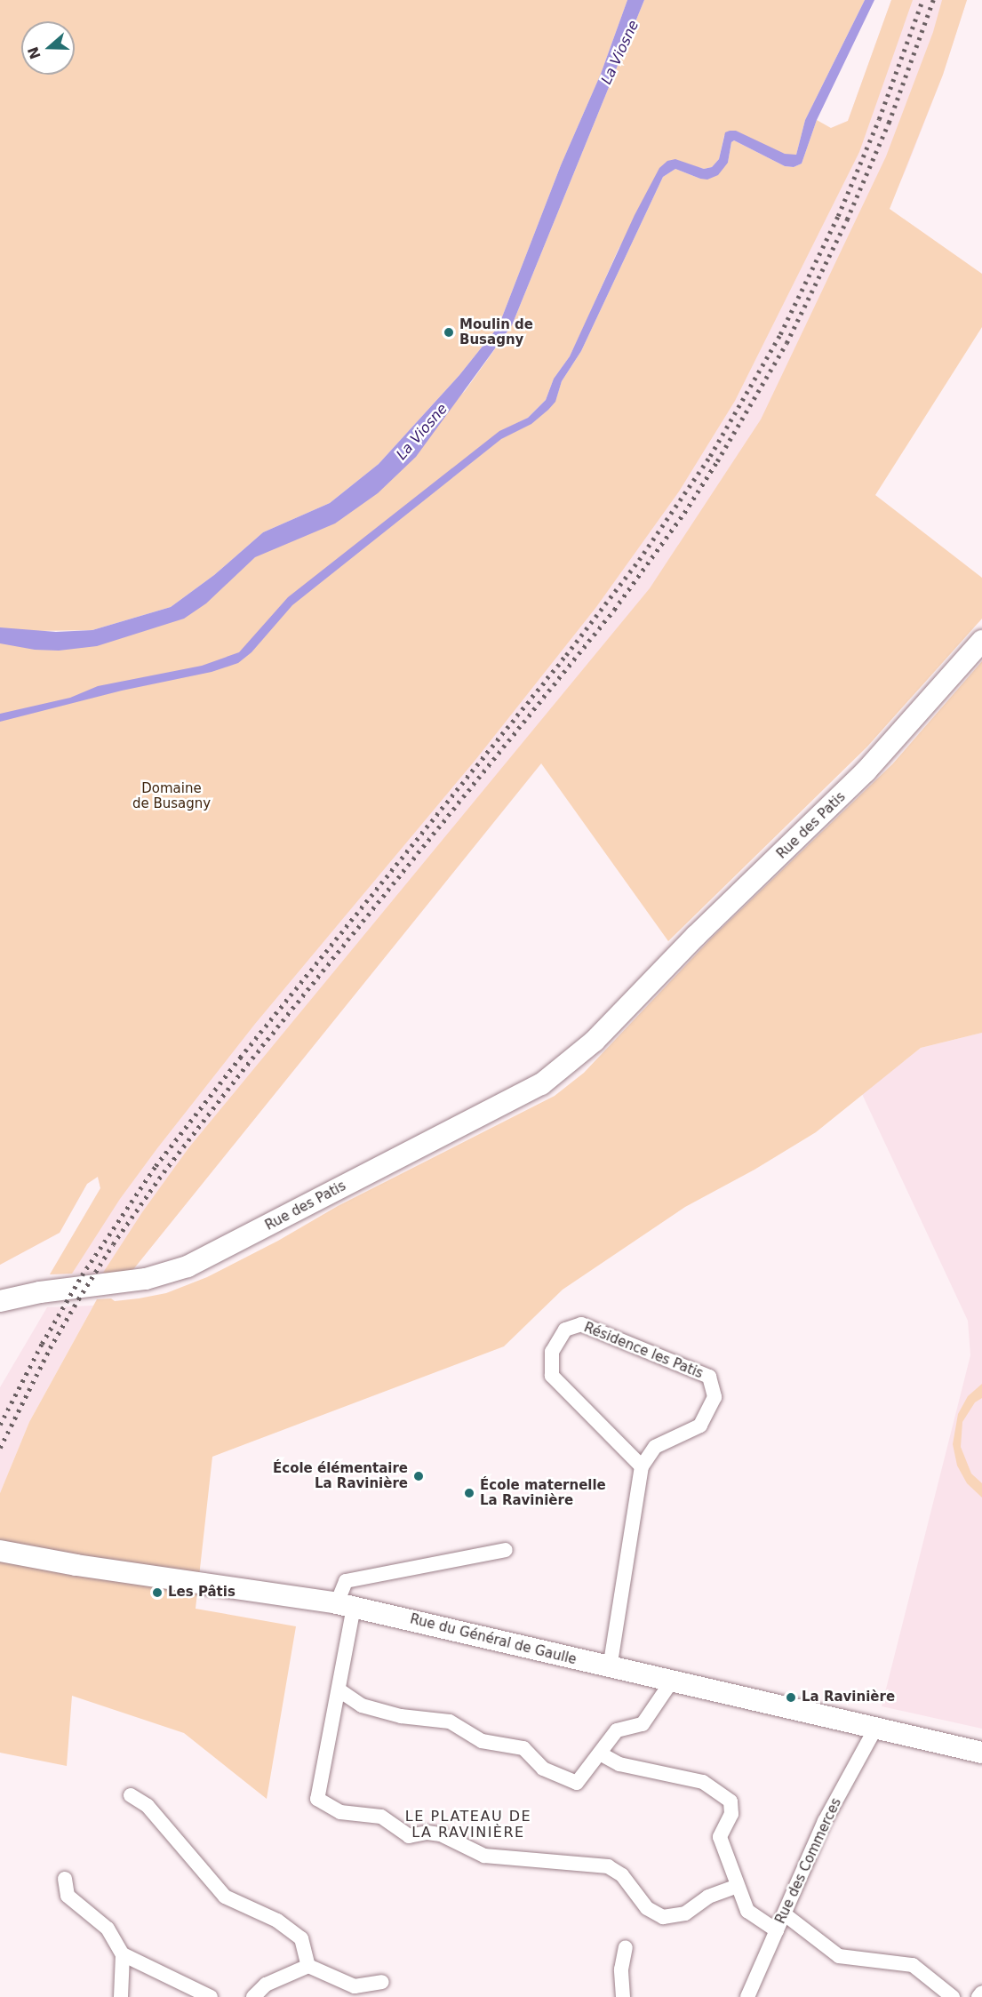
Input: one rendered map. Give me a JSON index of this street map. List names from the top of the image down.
{
  "streets": {
    "main road": ["Rue des Patis", "Rue du Général de Gaulle"],
    "street": ["Résidence les Patis", "Rue des Commerces"]
  },
  "crossings": [
    ["Résidence les Patis", "Rue du Général de Gaulle"],
    ["Rue du Général de Gaulle", "Rue des Commerces"]
  ],
  "districts": ["LE PLATEAU DE LA RAVINIÈRE"],
  "water": ["La Viosne"],
  "parks": ["Domaine de Busagny"],
  "places": [
    "Moulin de Busagny",
    "École élémentaire La Ravinière",
    "École maternelle La Ravinière",
    "Les Pâtis",
    "La Ravinière"
  ],
  "north": "left"
}
